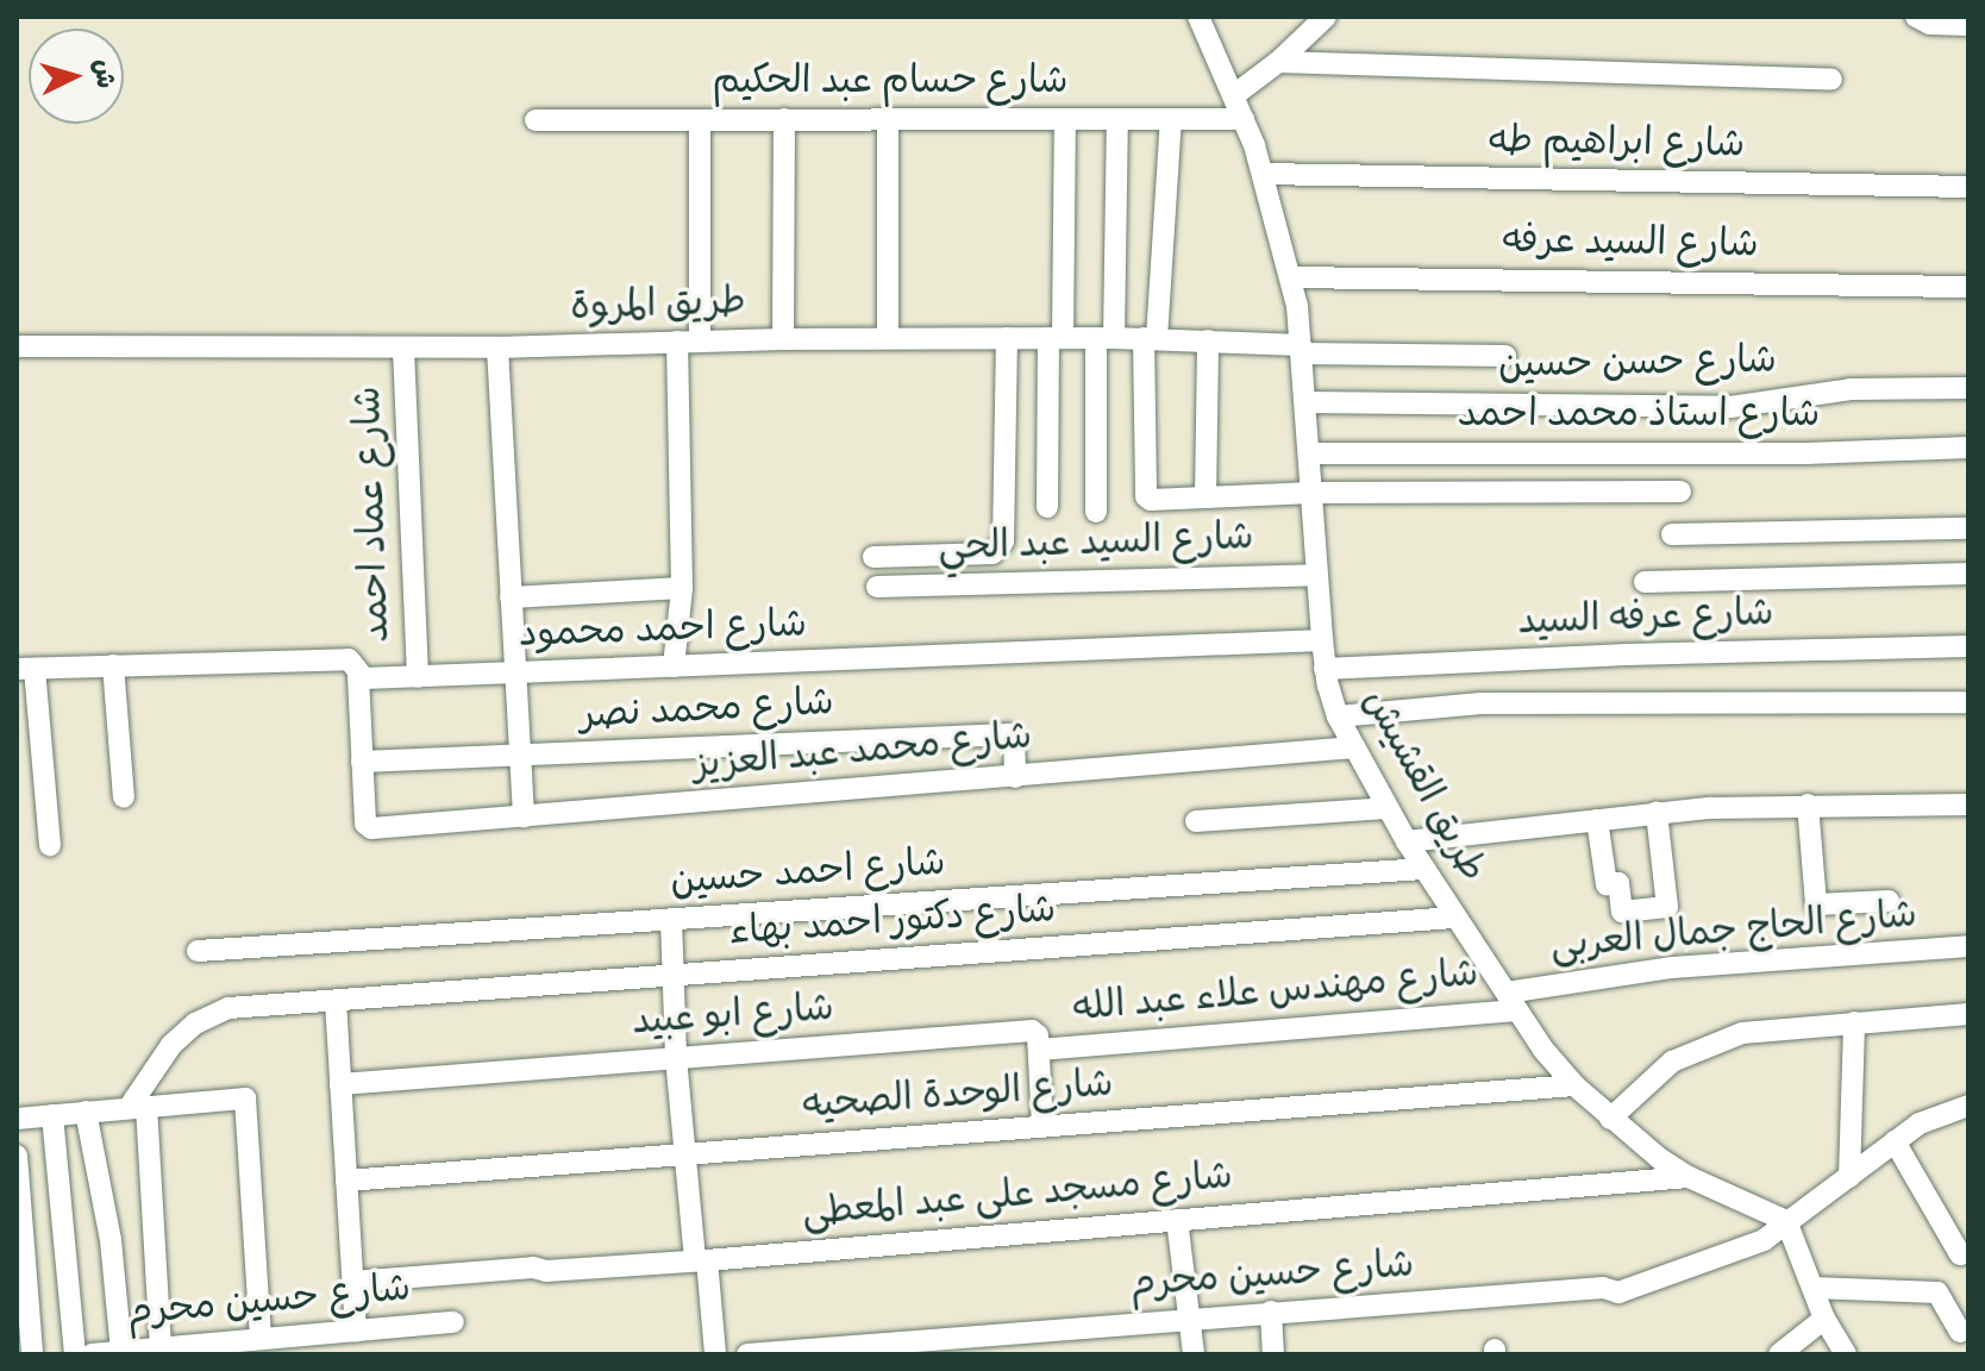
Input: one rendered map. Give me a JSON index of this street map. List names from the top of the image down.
{
  "streets": {
    "street": [
      "شارع حسام عبد الحكيم",
      "شارع ابراهيم طه",
      "شارع السيد عرفه",
      "طريق المروة",
      "شارع حسن حسين",
      "شارع استاذ محمد احمد",
      "شارع عماد احمد",
      "شارع السيد عبد الحي",
      "شارع عرفه السيد",
      "شارع احمد محمود",
      "شارع محمد نصر",
      "شارع محمد عبد العزيز",
      "طريق القشيش",
      "شارع احمد حسين",
      "شارع دكتور احمد بهاء",
      "شارع الحاج جمال العربى",
      "شارع مهندس علاء عبد الله",
      "شارع ابو عبيد",
      "شارع الوحدة الصحيه",
      "شارع مسجد على عبد المعطى",
      "شارع حسين محرم"
    ]
  },
  "crossings": [
    ["شارع حسام عبد الحكيم", "طريق القشيش"],
    ["شارع ابراهيم طه", "طريق القشيش"],
    ["شارع السيد عرفه", "طريق القشيش"],
    ["طريق المروة", "شارع عماد احمد"],
    ["طريق المروة", "طريق القشيش"],
    ["شارع حسن حسين", "طريق القشيش"],
    ["شارع استاذ محمد احمد", "طريق القشيش"],
    ["شارع عماد احمد", "شارع احمد محمود"],
    ["شارع السيد عبد الحي", "طريق القشيش"],
    ["شارع عرفه السيد", "طريق القشيش"],
    ["شارع احمد محمود", "طريق القشيش"],
    ["شارع محمد نصر", "شارع محمد عبد العزيز"],
    ["شارع محمد عبد العزيز", "طريق القشيش"],
    ["طريق القشيش", "شارع احمد حسين"],
    ["طريق القشيش", "شارع دكتور احمد بهاء"],
    ["طريق القشيش", "شارع الحاج جمال العربى"],
    ["طريق القشيش", "شارع مهندس علاء عبد الله"],
    ["طريق القشيش", "شارع الوحدة الصحيه"],
    ["طريق القشيش", "شارع مسجد على عبد المعطى"],
    ["طريق القشيش", "شارع حسين محرم"],
    ["شارع الحاج جمال العربى", "شارع مهندس علاء عبد الله"],
    ["شارع مهندس علاء عبد الله", "شارع ابو عبيد"]
  ],
  "north": "right"
}
